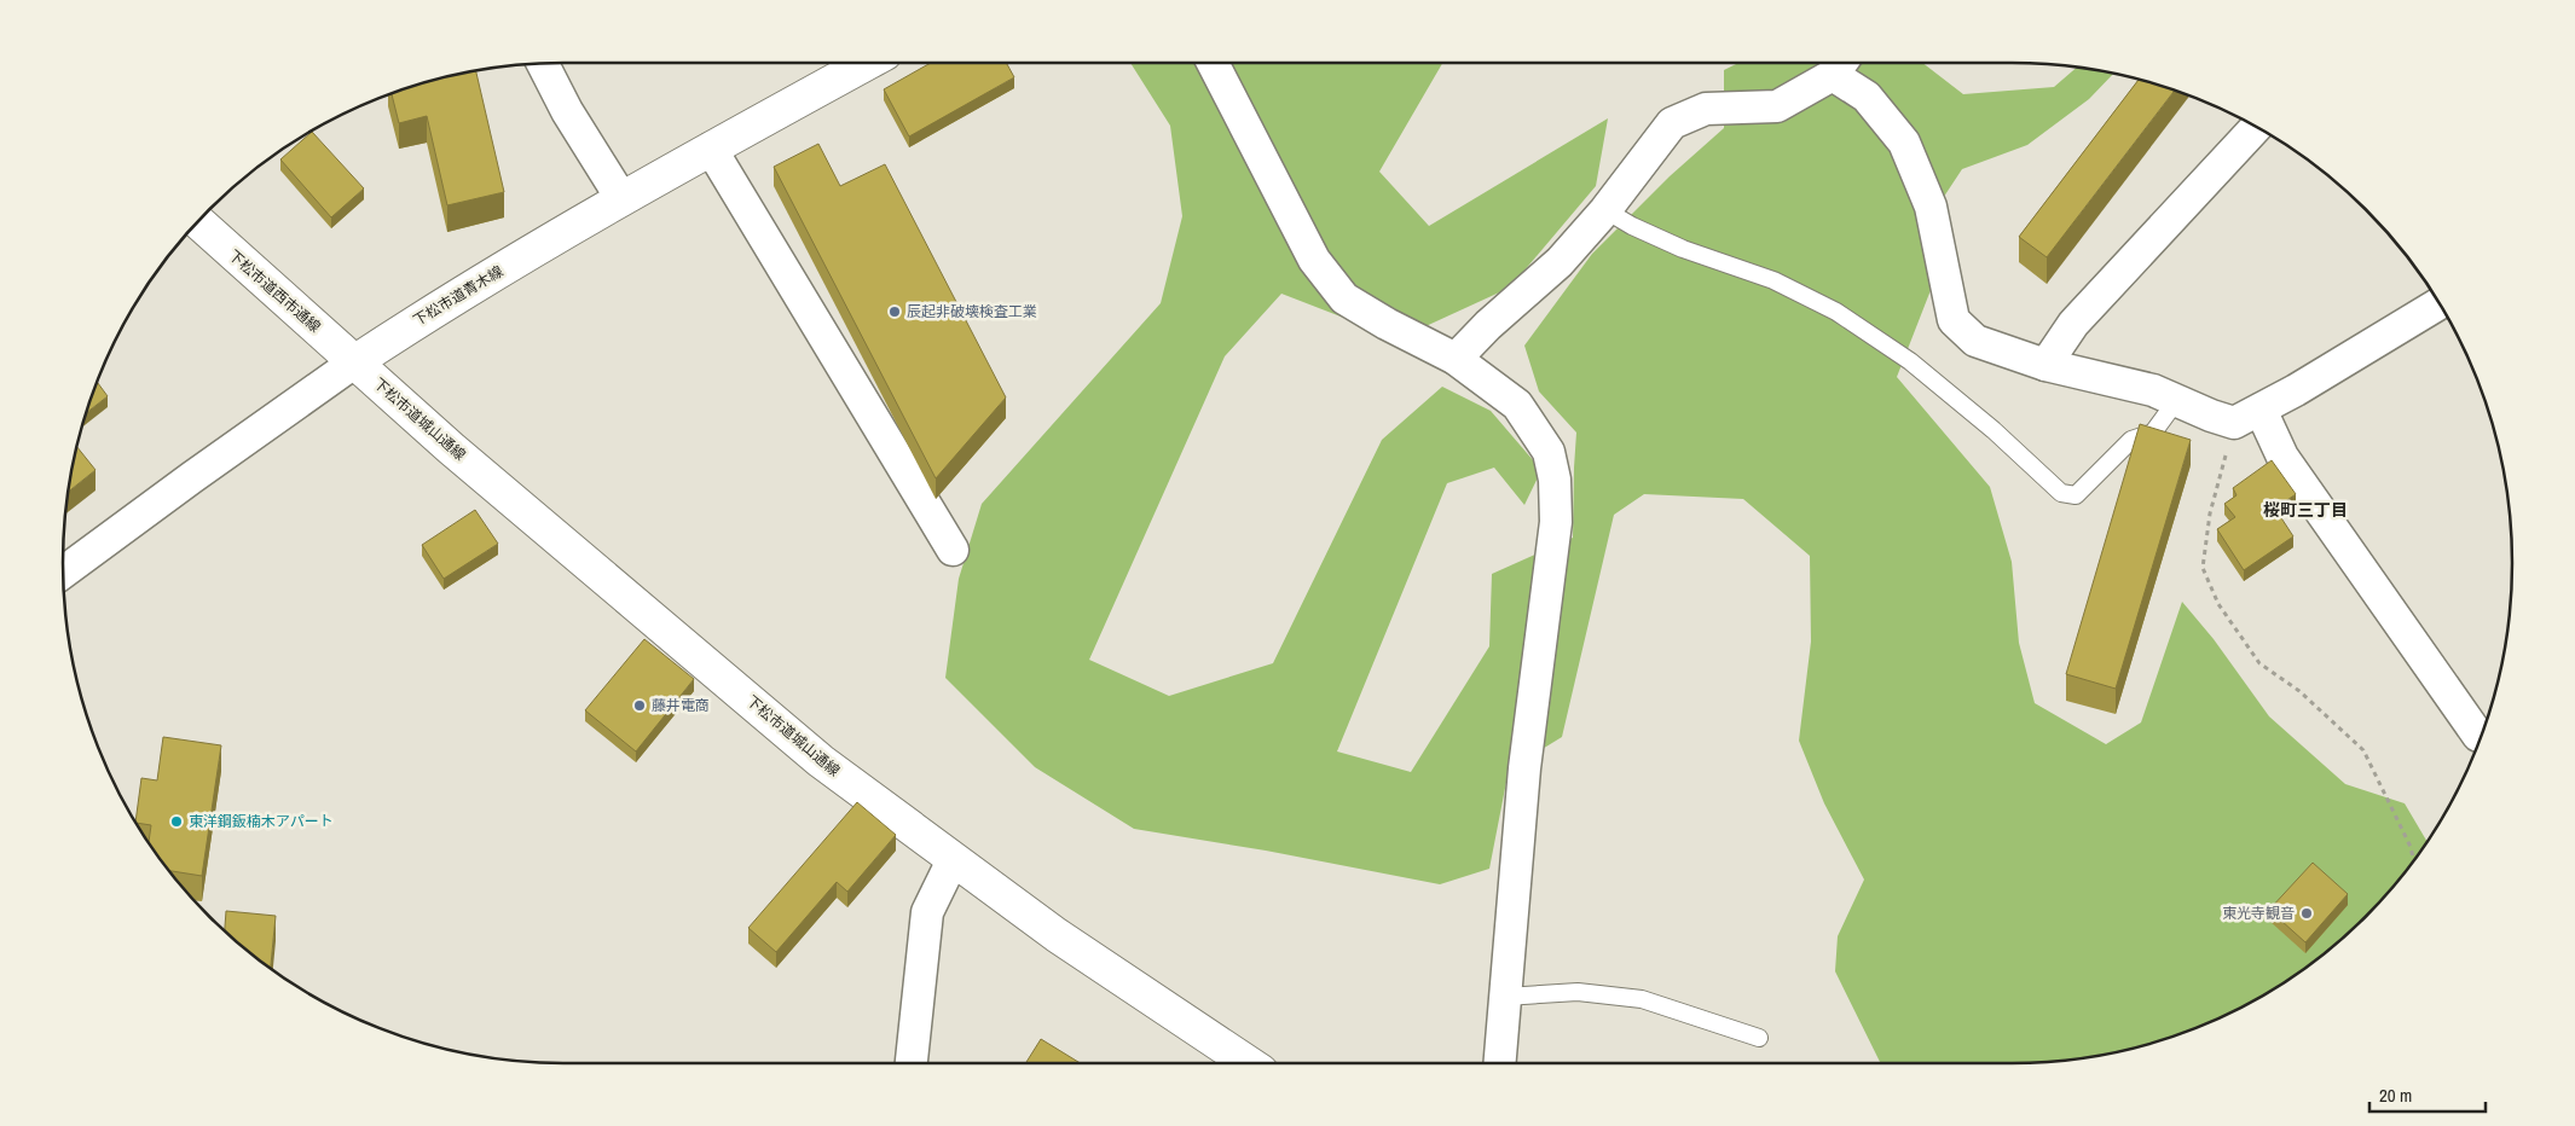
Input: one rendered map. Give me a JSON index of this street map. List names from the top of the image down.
{
  "streets": {
    "street": ["下松市道西市通線", "下松市道青木線", "下松市道城山通線"]
  },
  "crossings": [
    ["下松市道西市通線", "下松市道青木線"],
    ["下松市道西市通線", "下松市道城山通線"],
    ["下松市道青木線", "下松市道城山通線"]
  ],
  "districts": ["桜町三丁目"],
  "places": [
    "辰起非破壊検査工業",
    "藤井電商",
    "東洋鋼鈑楠木アパート",
    "東光寺観音"
  ],
  "scale_bar": "20 m"
}
